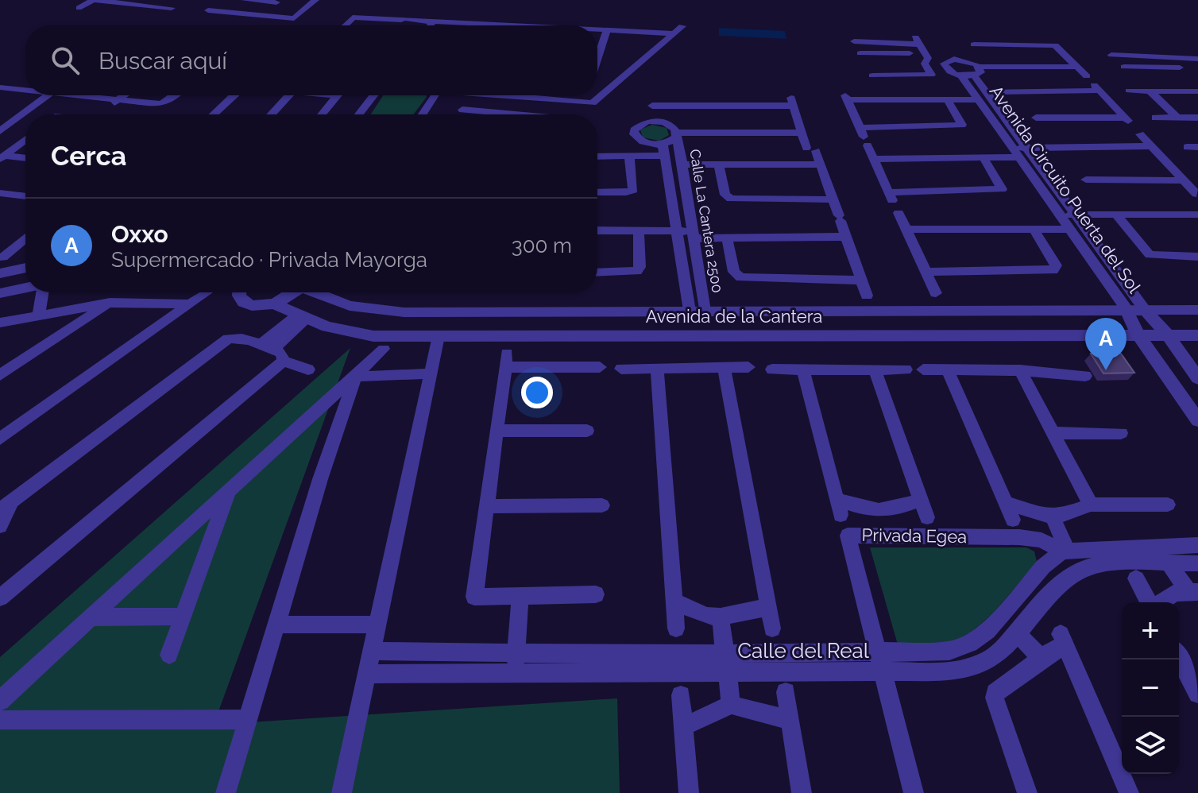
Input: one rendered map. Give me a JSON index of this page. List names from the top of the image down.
{
  "streets": {
    "street": [
      "Avenida Circuito Puerta del Sol",
      "Calle La Cantera 2500",
      "Avenida de la Cantera",
      "Privada Egea",
      "Calle del Real"
    ]
  },
  "crossings": [
    ["Avenida Circuito Puerta del Sol", "Avenida de la Cantera"],
    ["Calle La Cantera 2500", "Avenida de la Cantera"],
    ["Privada Egea", "Calle del Real"]
  ],
  "page": {
    "search": "Buscar aquí",
    "heading": "Cerca",
    "list": [
      {
        "mark": "A",
        "name": "Oxxo",
        "note": "Supermercado · Privada Mayorga",
        "value": "300 m"
      }
    ],
    "pins": "A",
    "map_buttons": ["+", "−"]
  }
}
